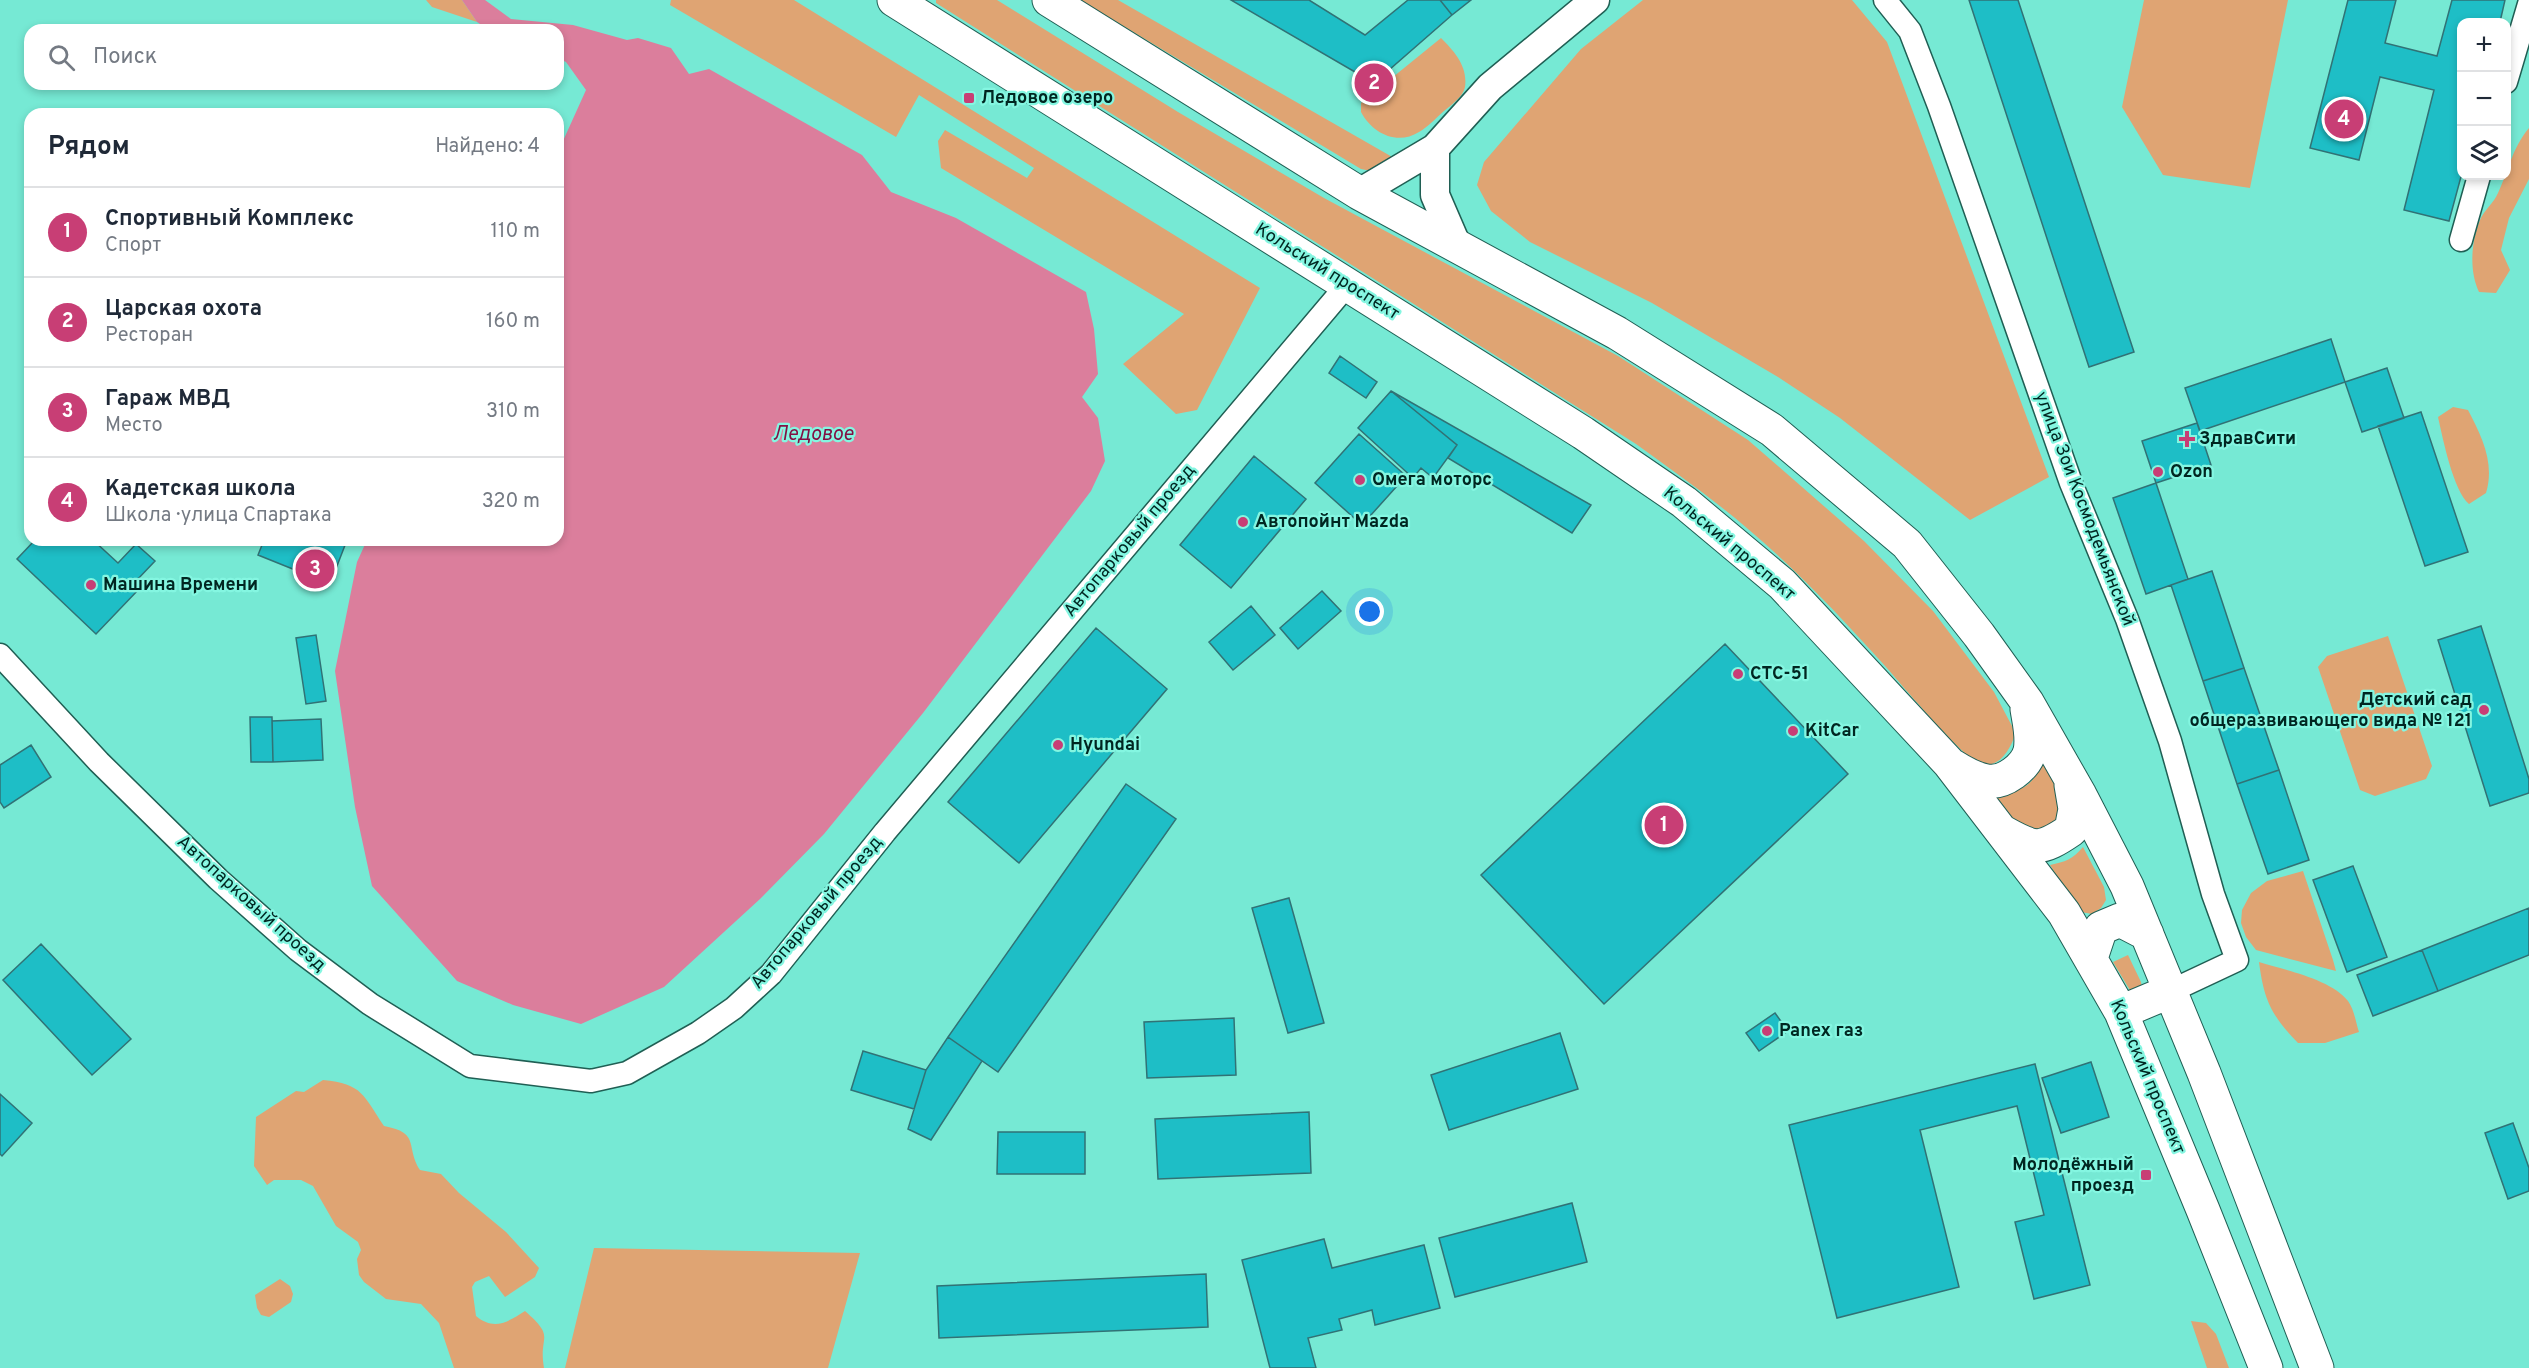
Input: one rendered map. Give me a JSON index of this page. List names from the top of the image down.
{
  "streets": {
    "main road": ["Кольский проспект"],
    "street": ["улица Зои Космодемьянской", "Автопарковый проезд"]
  },
  "crossings": [
    ["Кольский проспект", "улица Зои Космодемьянской"],
    ["Кольский проспект", "Автопарковый проезд"]
  ],
  "water": ["Ледовое"],
  "places": {
    "transit": ["Ледовое озеро", "Молодёжный проезд"],
    "health": ["ЗдравСити"],
    "other": [
      "Ozon",
      "Омега моторс",
      "Автопойнт Mazda",
      "Машина Времени",
      "СТС-51",
      "Детский сад общеразвивающего вида № 121",
      "KitCar",
      "Hyundai",
      "Panex газ"
    ]
  },
  "page": {
    "map_buttons": ["+", "−"],
    "search": "Поиск",
    "pins": [
      "2",
      "4",
      "3",
      "1"
    ],
    "heading": ["Рядом", "Найдено: 4"],
    "list": [
      {
        "mark": "1",
        "name": "Спортивный Комплекс",
        "note": "Спорт",
        "value": "110 m"
      },
      {
        "mark": "2",
        "name": "Царская охота",
        "note": "Ресторан",
        "value": "160 m"
      },
      {
        "mark": "3",
        "name": "Гараж МВД",
        "note": "Место",
        "value": "310 m"
      },
      {
        "mark": "4",
        "name": "Кадетская школа",
        "note": "Школа · улица Спартака",
        "value": "320 m"
      }
    ]
  }
}
